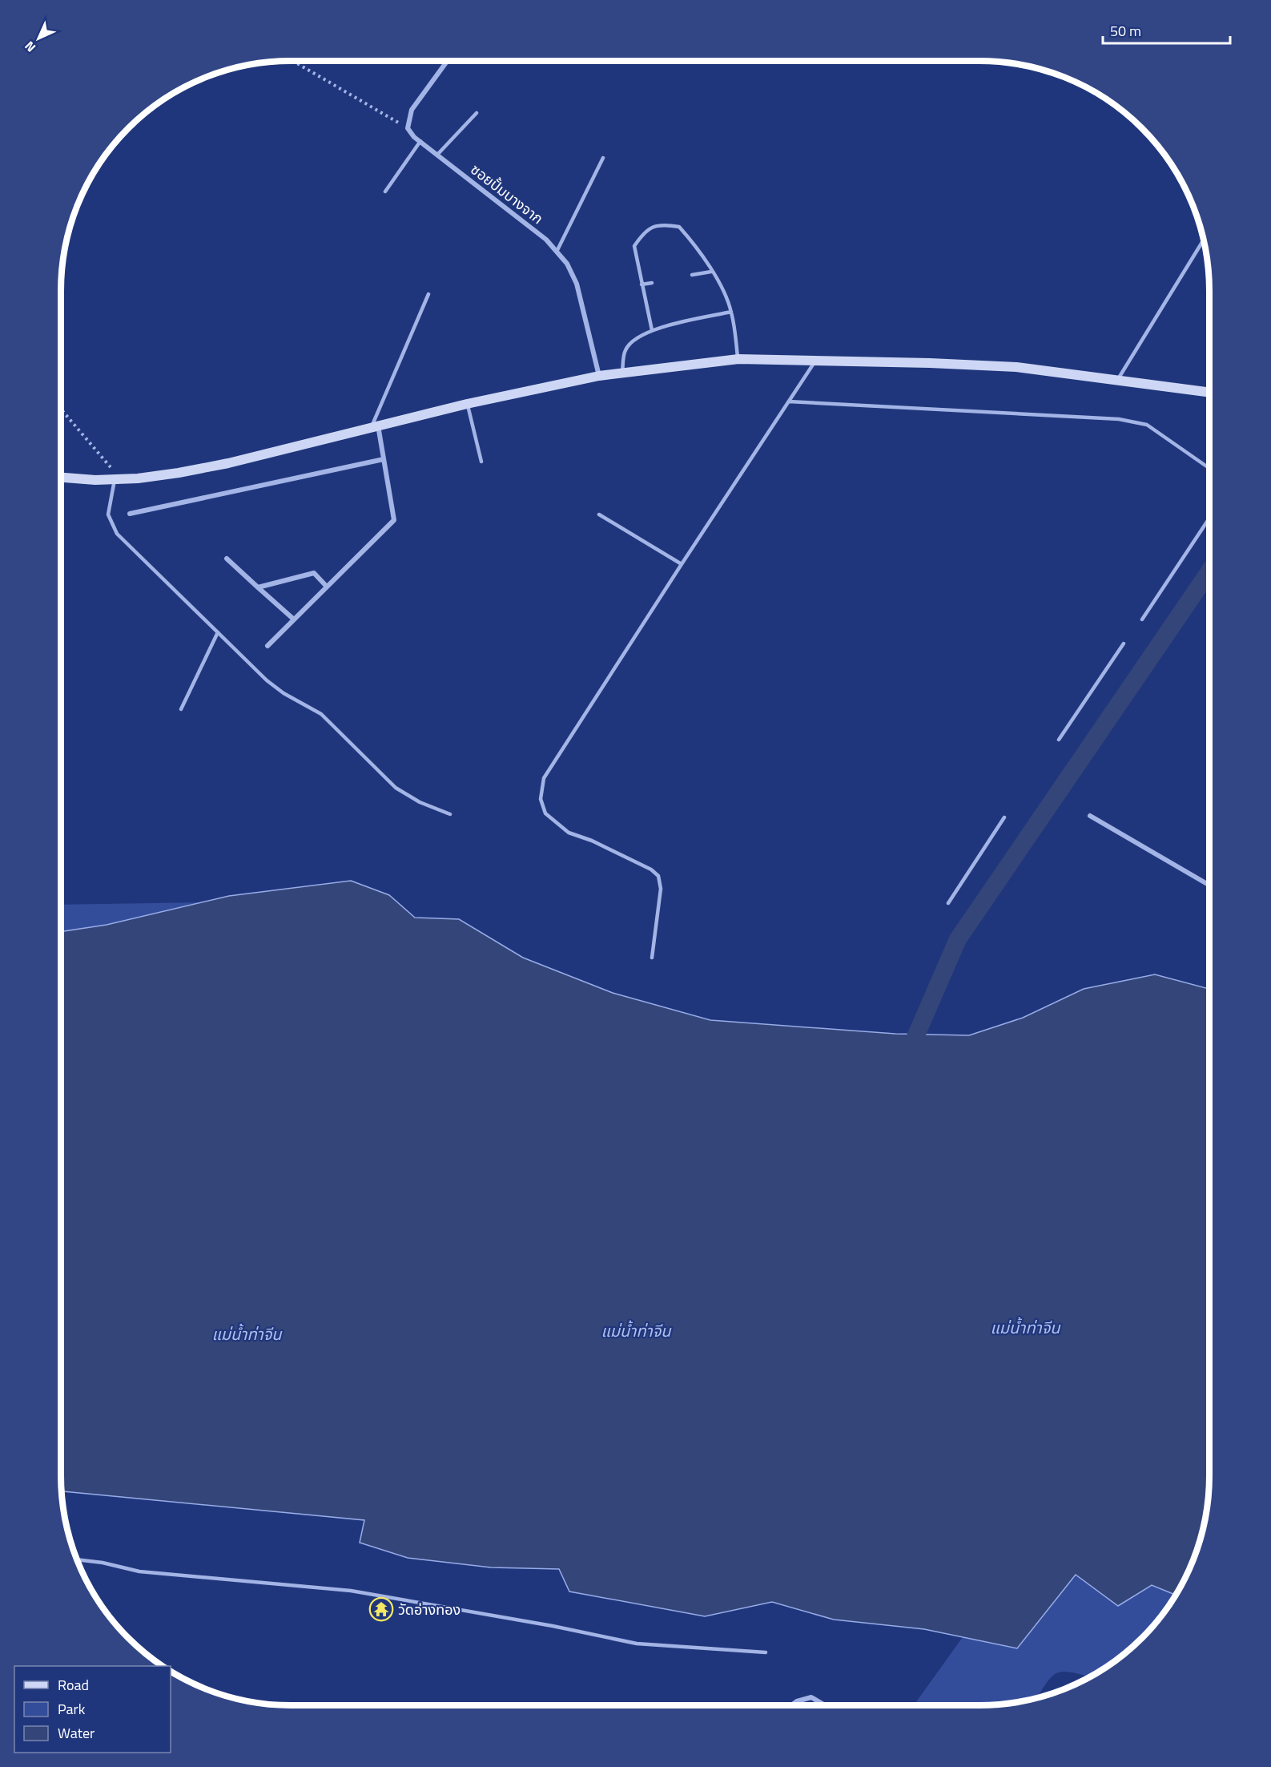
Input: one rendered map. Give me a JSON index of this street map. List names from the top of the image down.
{
  "streets": {
    "street": ["ซอยปั้มบางจาก"]
  },
  "water": ["แม่น้ำท่าจีน"],
  "places": {
    "temple": ["วัดอ่างทอง"]
  },
  "legend": ["Road", "Park", "Water"],
  "scale_bar": "50 m",
  "north": "bottom left"
}
